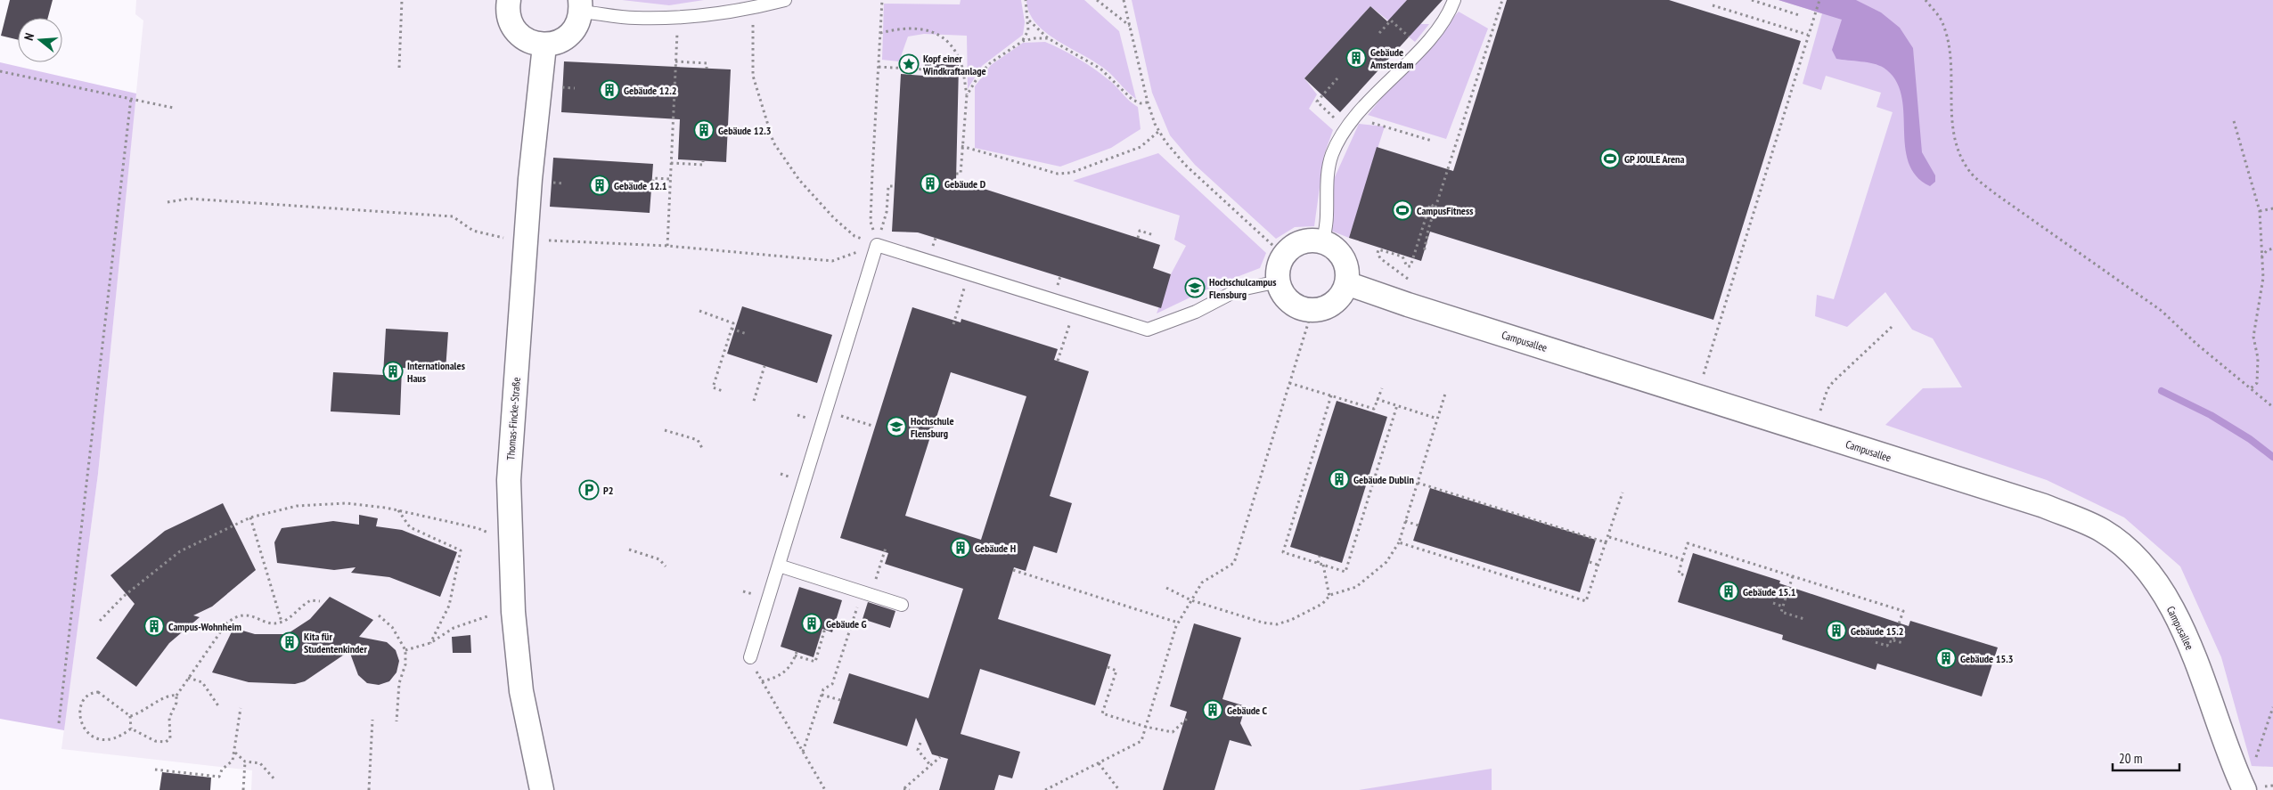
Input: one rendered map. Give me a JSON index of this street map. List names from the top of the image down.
{
  "streets": {
    "street": ["Campusallee", "Thomas-Fincke-Straße"]
  },
  "places": {
    "building": [
      "Gebäude Amsterdam",
      "Gebäude 12.2",
      "Gebäude 12.3",
      "Gebäude D",
      "Gebäude 12.1",
      "Internationales Haus",
      "Gebäude Dublin",
      "Gebäude H",
      "Gebäude 15.1",
      "Gebäude G",
      "Campus-Wohnheim",
      "Gebäude 15.2",
      "Kita für Studentenkinder",
      "Gebäude 15.3",
      "Gebäude C"
    ],
    "place": ["Kopf einer Windkraftanlage"],
    "sports": ["GP JOULE Arena", "CampusFitness"],
    "school or university": ["Hochschulcampus Flensburg", "Hochschule Flensburg"],
    "parking": ["P2"]
  },
  "scale_bar": "20 m",
  "north": "left"
}
